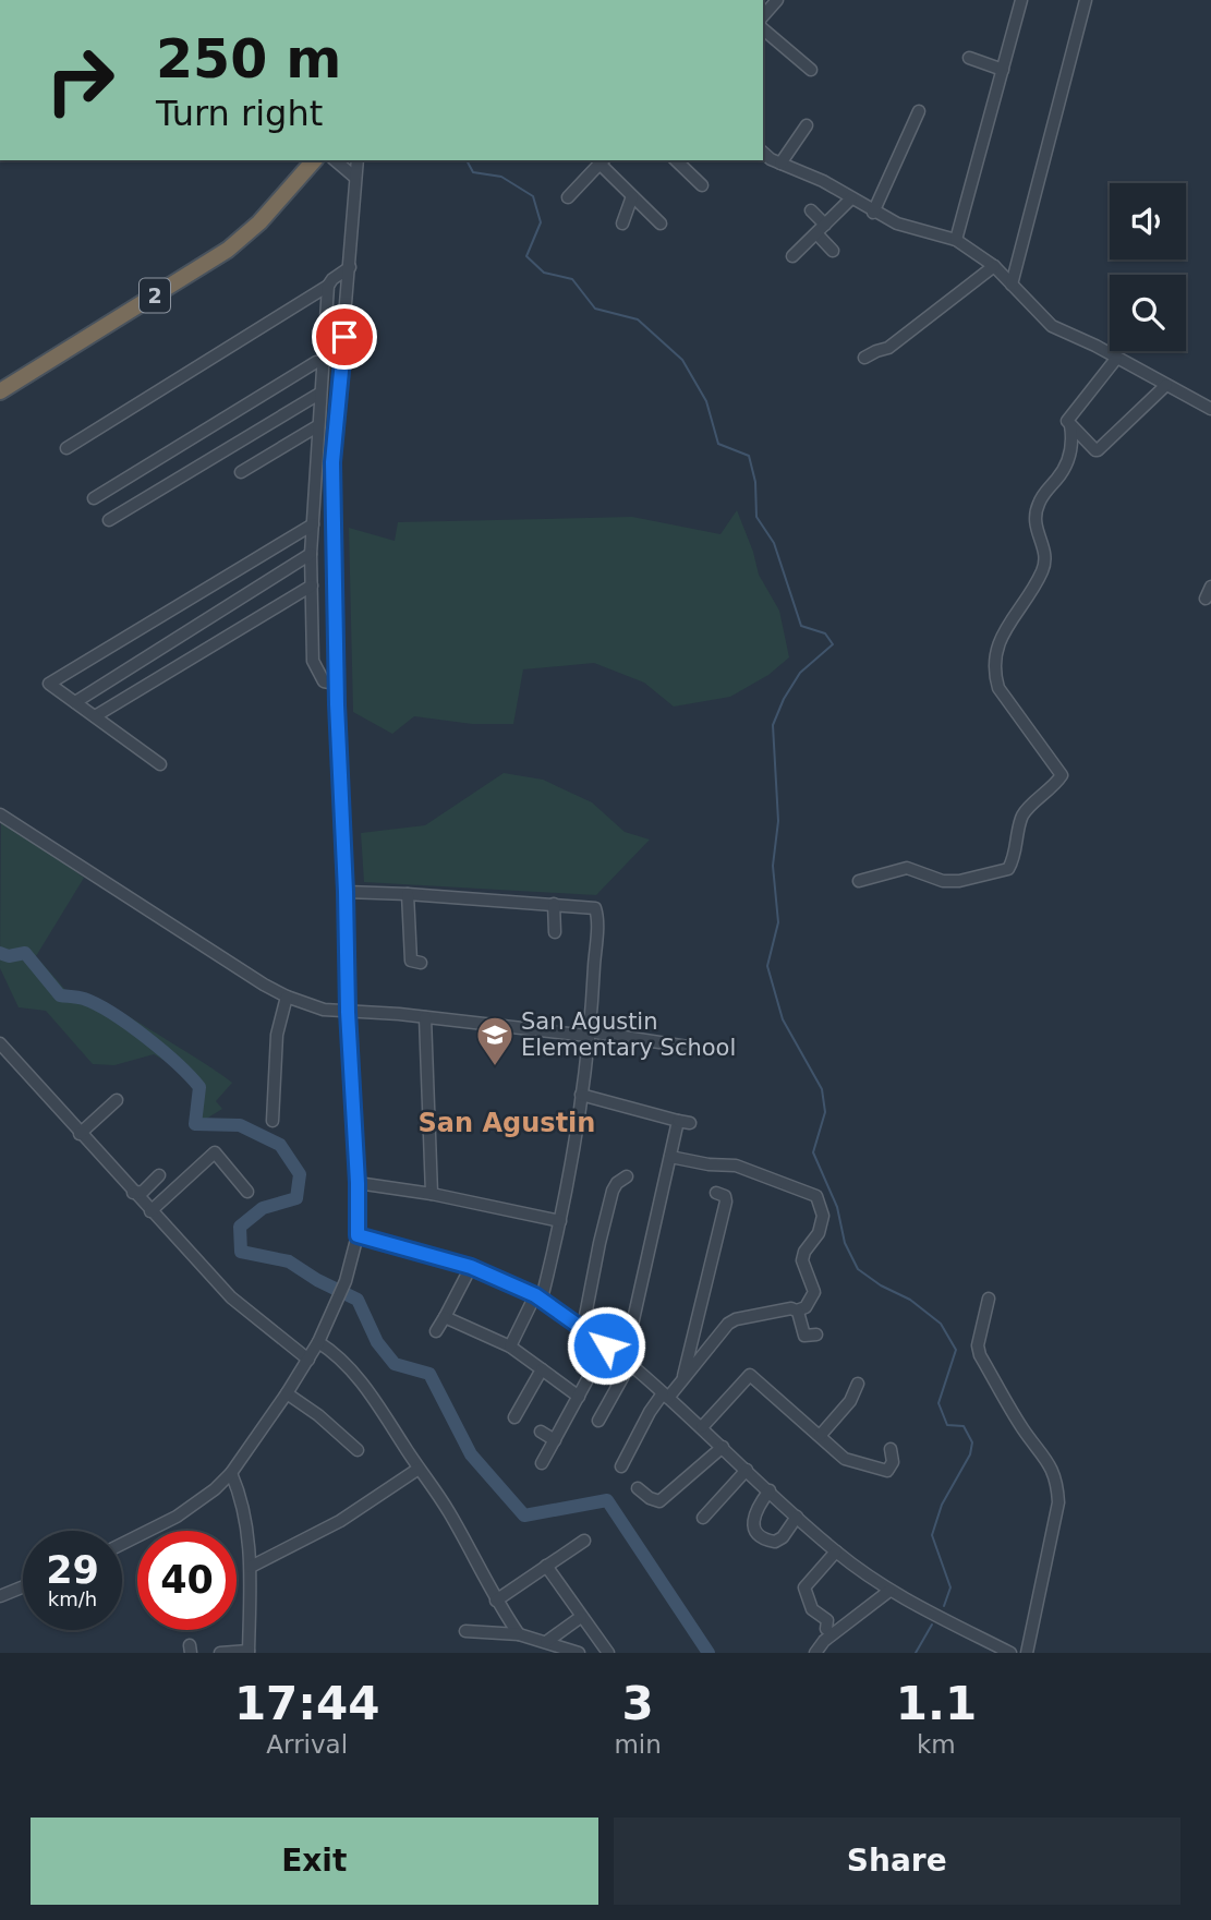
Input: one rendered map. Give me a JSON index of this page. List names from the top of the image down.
{
  "streets": {
    "highway": ["2"]
  },
  "districts": ["San Agustin"],
  "places": {
    "school or university": ["San Agustin Elementary School"]
  },
  "page": {
    "turn": ["250 m", "Turn right"],
    "speed": "29 km/h",
    "limit": "40",
    "eta": [
      "17:44",
      "Arrival",
      "3",
      "min",
      "1.1",
      "km"
    ],
    "buttons": ["Exit", "Share"]
  }
}
